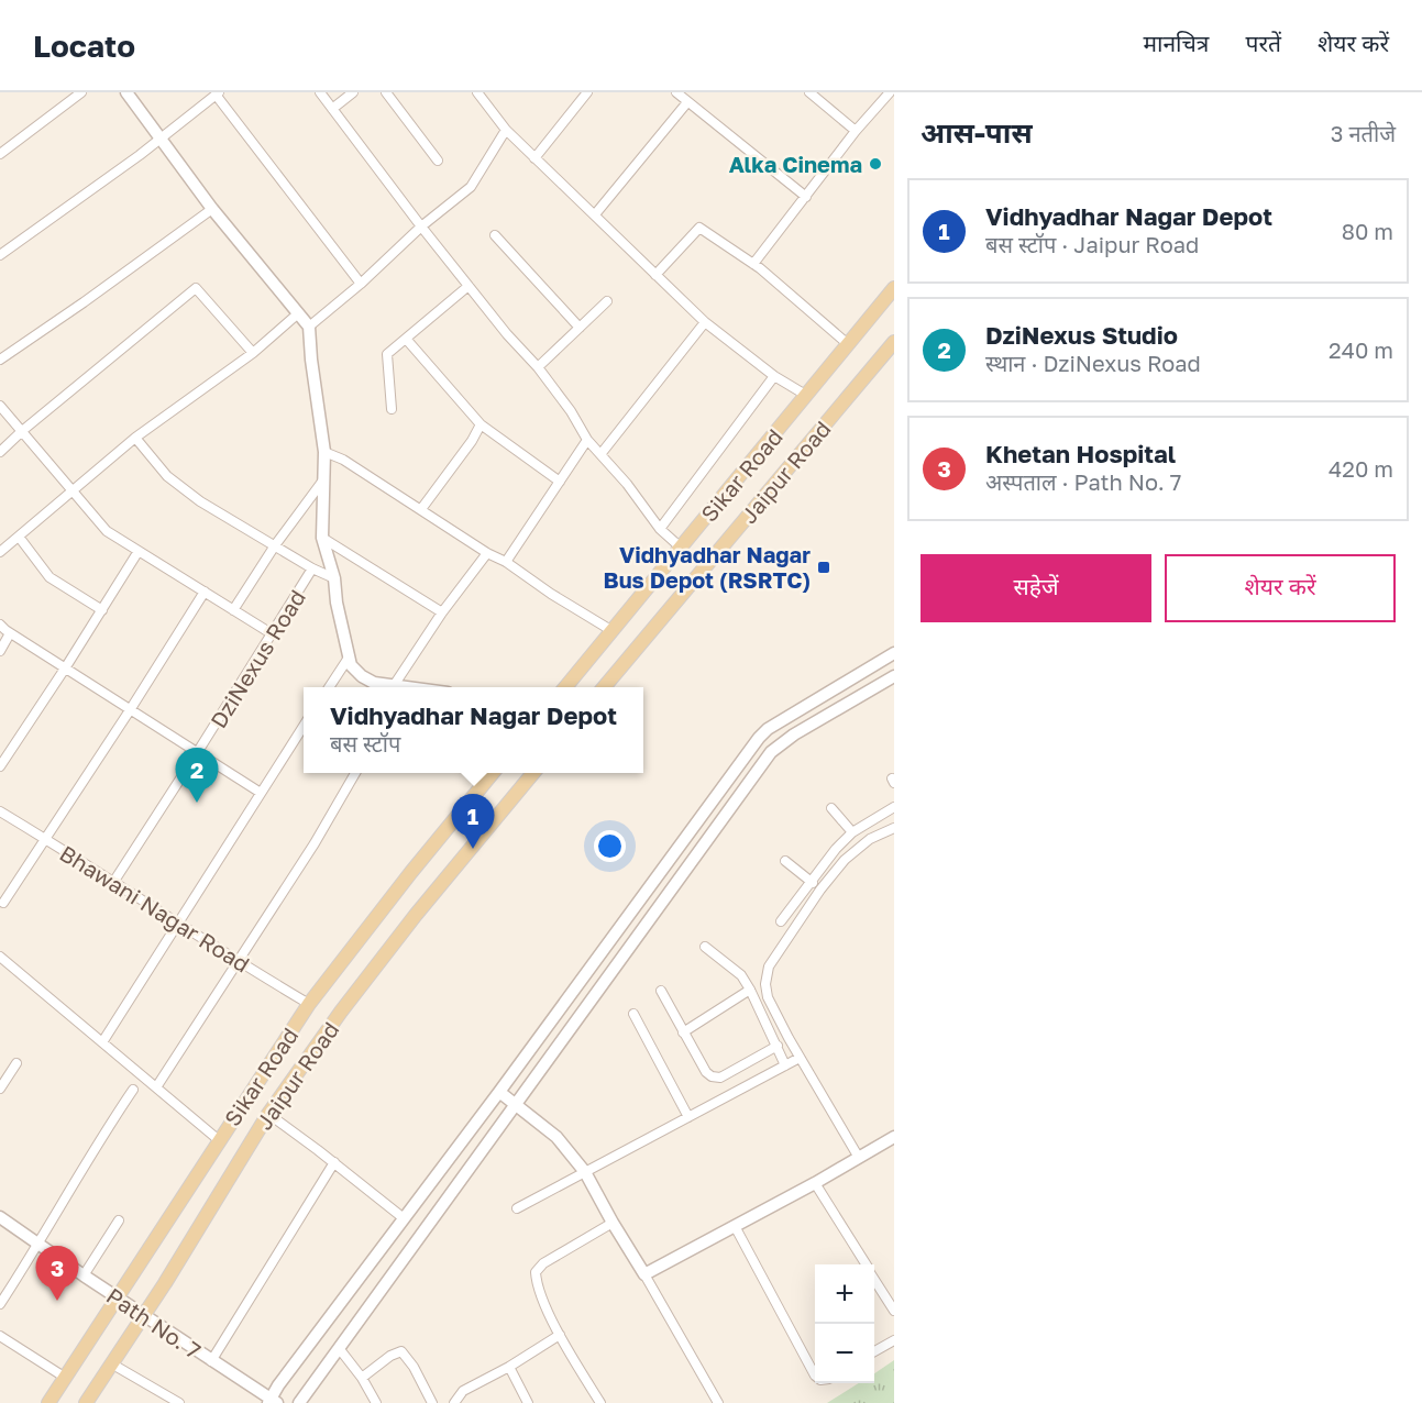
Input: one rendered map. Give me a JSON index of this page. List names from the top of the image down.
{
  "streets": {
    "main road": ["Jaipur Road", "Sikar Road"],
    "street": ["DziNexus Road", "Bhawani Nagar Road", "Path No. 7"]
  },
  "crossings": [
    ["Jaipur Road", "Path No. 7"],
    ["Sikar Road", "Bhawani Nagar Road"],
    ["Sikar Road", "Path No. 7"],
    ["DziNexus Road", "Bhawani Nagar Road"]
  ],
  "places": {
    "other": ["Alka Cinema"],
    "transit": ["Vidhyadhar Nagar Bus Depot (RSRTC)"]
  },
  "page": {
    "header": "Locato",
    "nav": ["मानचित्र", "परतें", "शेयर करें"],
    "heading": ["आस-पास", "3 नतीजे"],
    "list": [
      {
        "mark": "1",
        "name": "Vidhyadhar Nagar Depot",
        "note": "बस स्टॉप · Jaipur Road",
        "value": "80 m"
      },
      {
        "mark": "2",
        "name": "DziNexus Studio",
        "note": "स्थान · DziNexus Road",
        "value": "240 m"
      },
      {
        "mark": "3",
        "name": "Khetan Hospital",
        "note": "अस्पताल · Path No. 7",
        "value": "420 m"
      }
    ],
    "buttons": ["सहेजें", "शेयर करें"],
    "popup": ["Vidhyadhar Nagar Depot", "बस स्टॉप"],
    "pins": ["2", "1", "3"],
    "map_buttons": ["+", "−"]
  }
}
